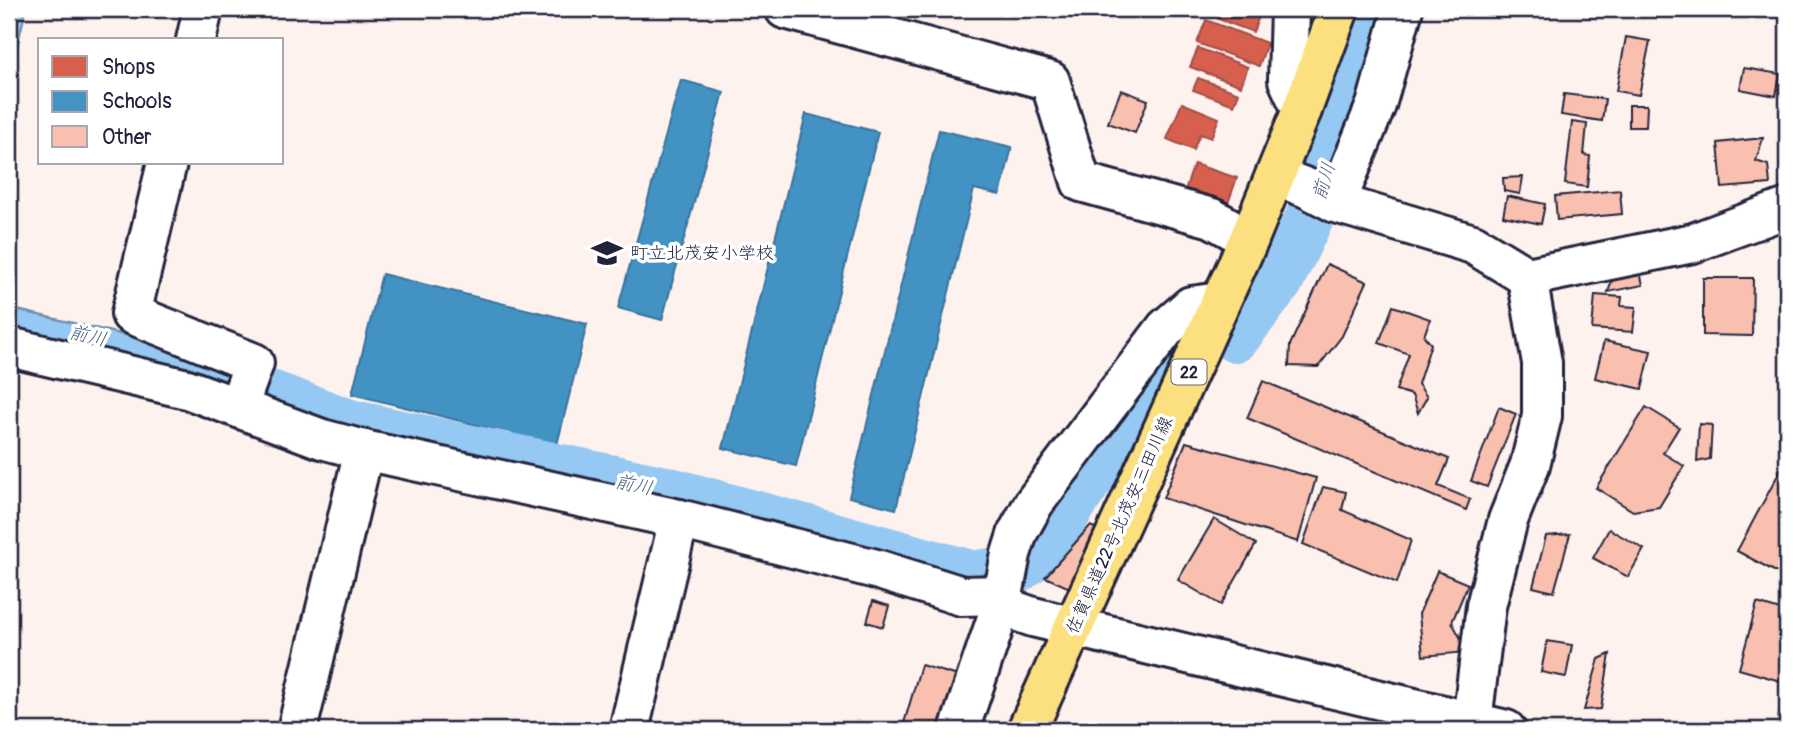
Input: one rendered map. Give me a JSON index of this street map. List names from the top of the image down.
{
  "streets": {
    "main road": ["22", "佐賀県道22号北茂安三田川線"]
  },
  "water": ["前川"],
  "places": {
    "school or university": ["町立北茂安小学校"]
  },
  "legend": ["Shops", "Schools", "Other"]
}
